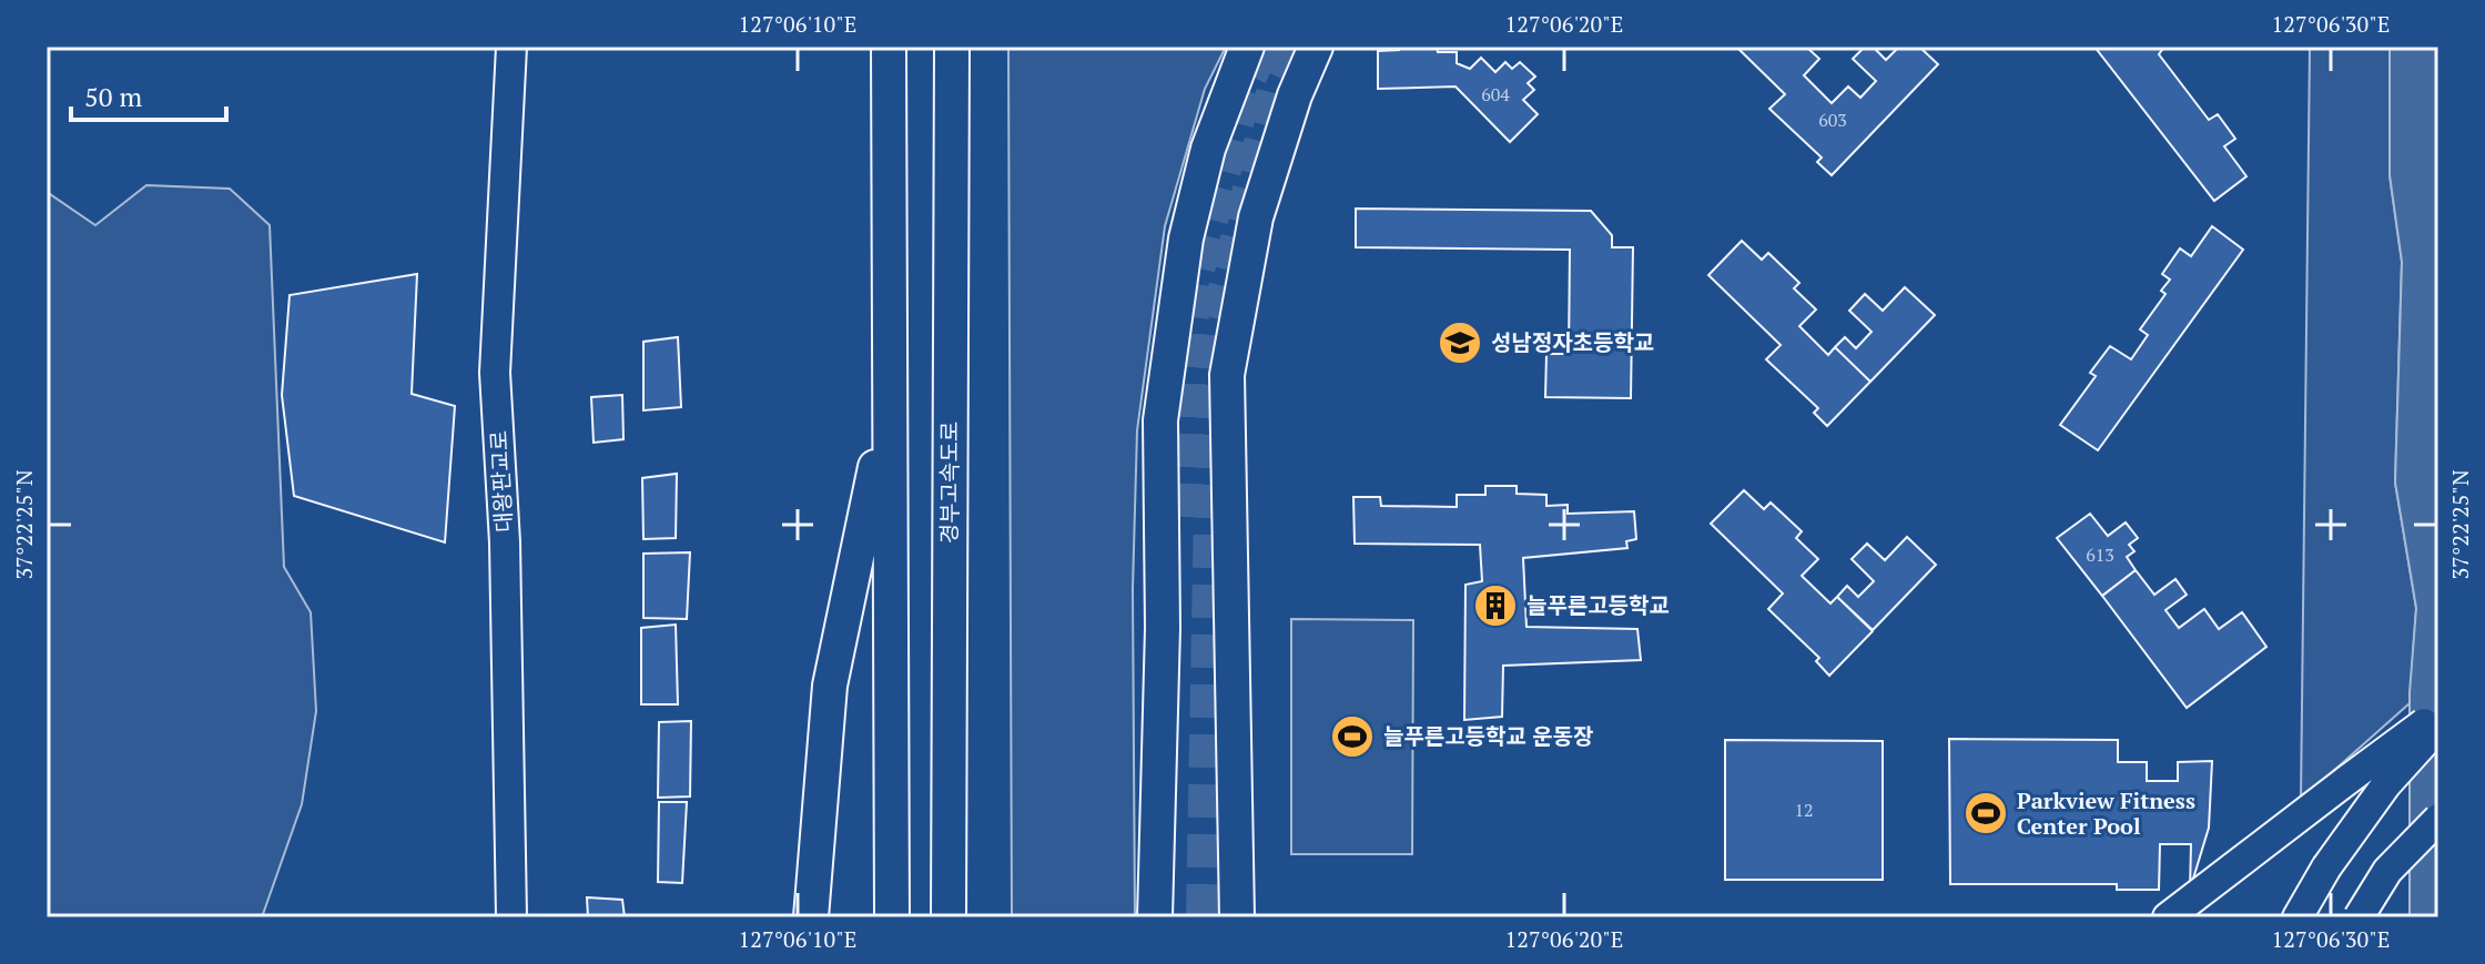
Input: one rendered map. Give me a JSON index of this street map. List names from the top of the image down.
{
  "streets": {
    "highway": ["경부고속도로"],
    "main road": ["대왕판교로"]
  },
  "places": {
    "school or university": ["성남정자초등학교"],
    "building": ["늘푸른고등학교"],
    "sports": ["늘푸른고등학교 운동장", "Parkview Fitness Center Pool"]
  },
  "house_numbers": [
    "604",
    "603",
    "613",
    "12"
  ],
  "scale_bar": "50 m",
  "coordinates": [
    "127°06'10\"E",
    "127°06'20\"E",
    "127°06'30\"E",
    "37°22'25\"N"
  ]
}
